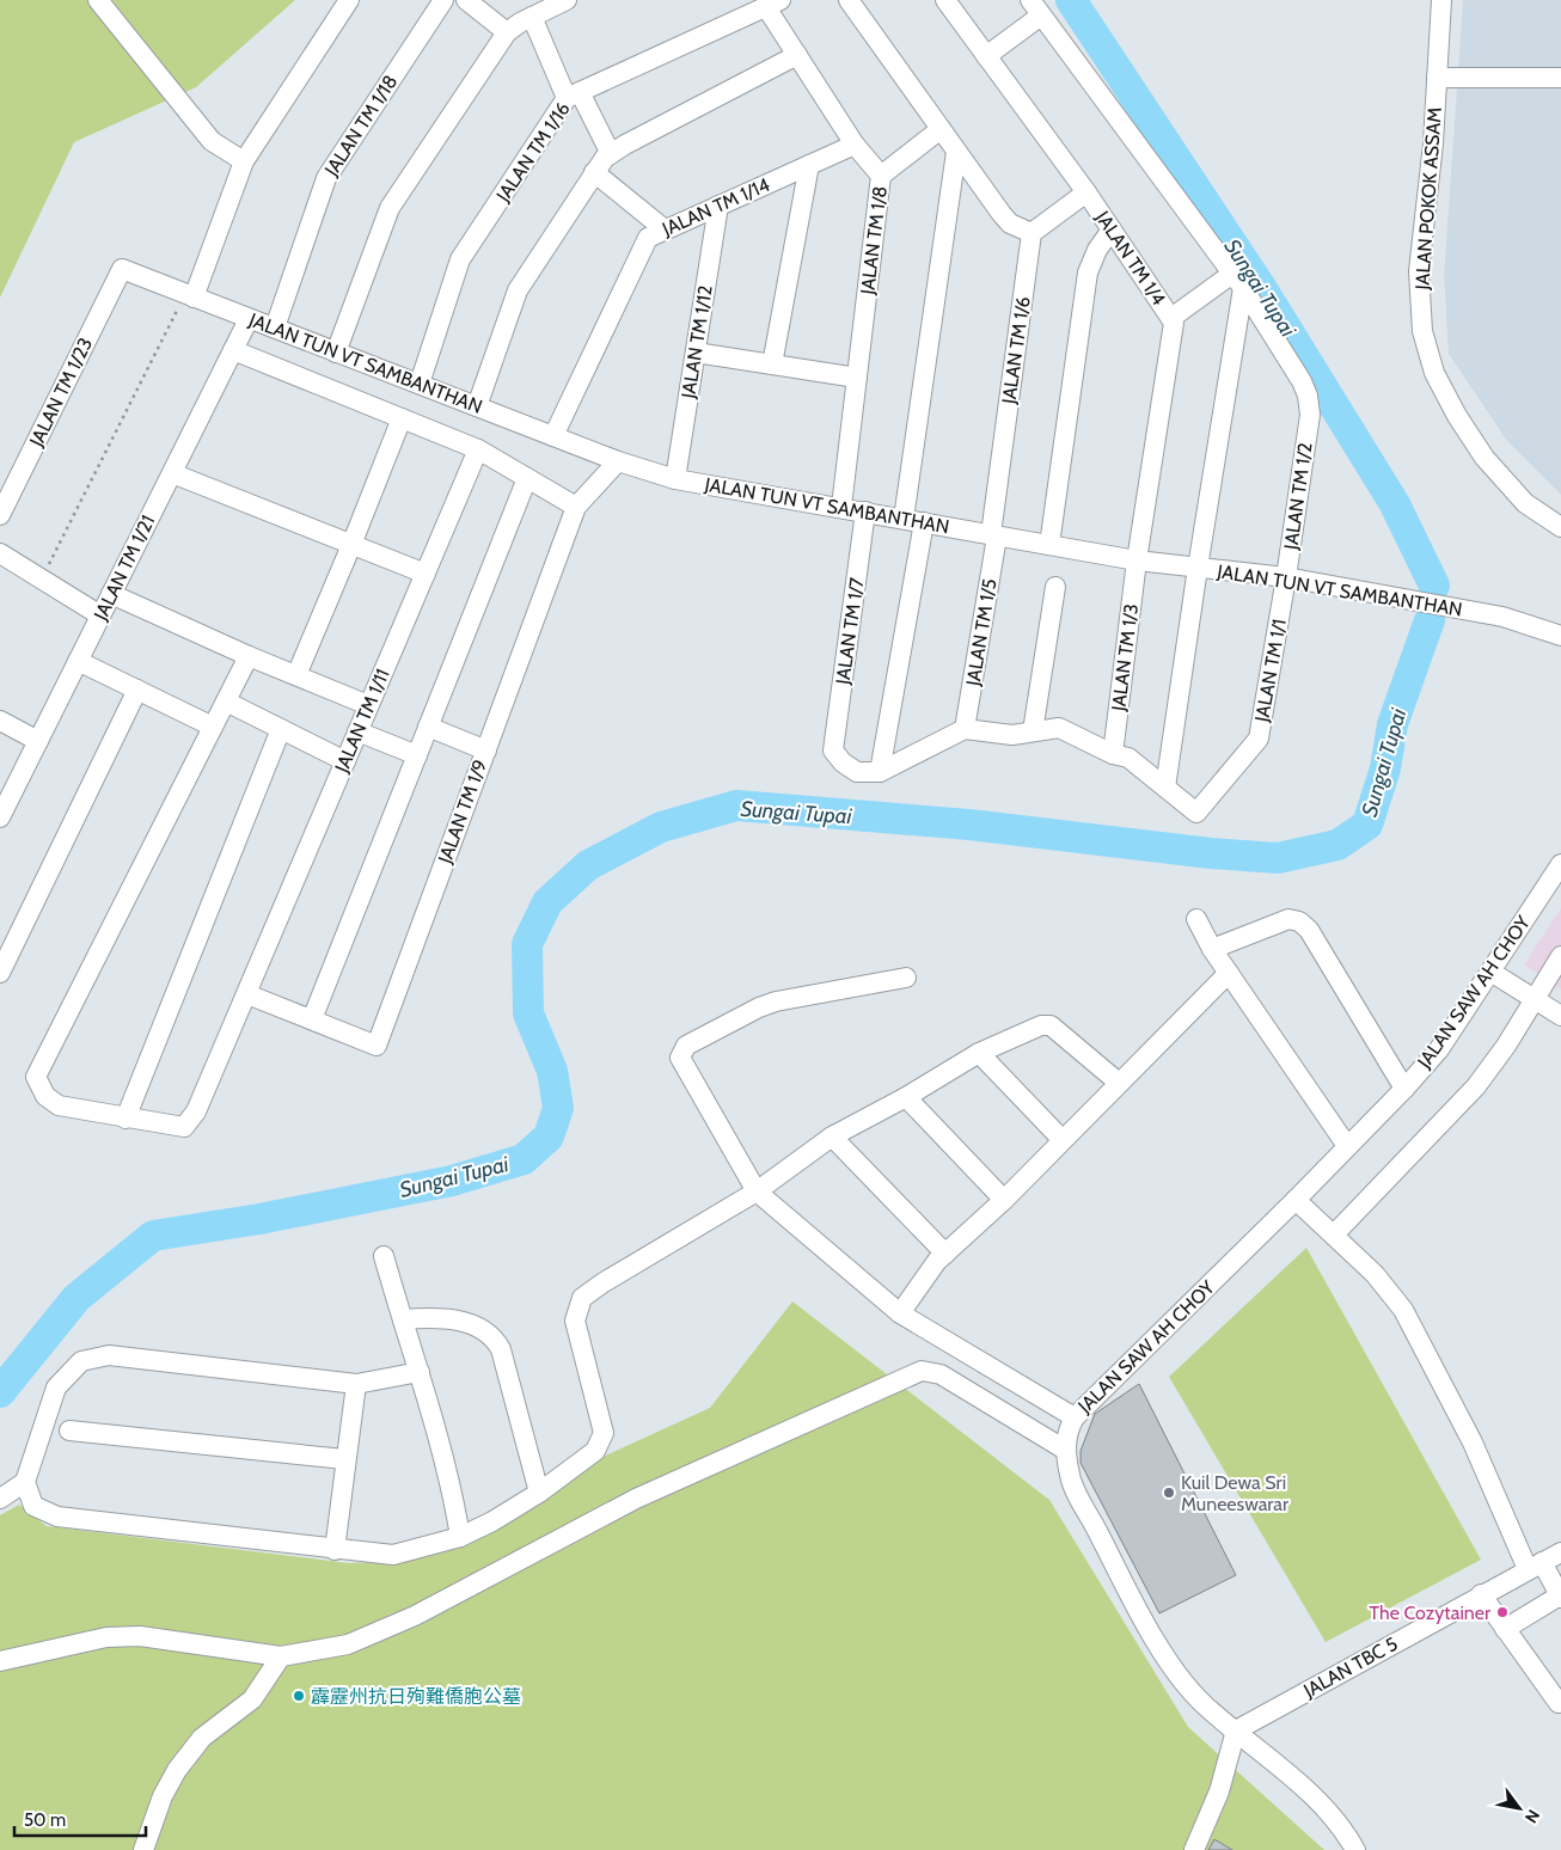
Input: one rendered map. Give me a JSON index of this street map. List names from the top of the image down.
{
  "streets": {
    "street": [
      "JALAN TM 1/18",
      "JALAN TM 1/16",
      "JALAN POKOK ASSAM",
      "JALAN TM 1/14",
      "JALAN TM 1/8",
      "JALAN TM 1/4",
      "JALAN TM 1/12",
      "JALAN TM 1/6",
      "JALAN TUN VT SAMBANTHAN",
      "JALAN TM 1/23",
      "JALAN TM 1/2",
      "JALAN TM 1/21",
      "JALAN TM 1/7",
      "JALAN TM 1/5",
      "JALAN TM 1/3",
      "JALAN TM 1/1",
      "JALAN TM 1/11",
      "JALAN TM 1/9",
      "JALAN SAW AH CHOY",
      "JALAN TBC 5"
    ]
  },
  "crossings": [
    ["JALAN TM 1/18", "JALAN TUN VT SAMBANTHAN"],
    ["JALAN TM 1/16", "JALAN TM 1/8"],
    ["JALAN TM 1/16", "JALAN TUN VT SAMBANTHAN"],
    ["JALAN TM 1/14", "JALAN TM 1/8"],
    ["JALAN TM 1/14", "JALAN TM 1/12"],
    ["JALAN TM 1/14", "JALAN TUN VT SAMBANTHAN"],
    ["JALAN TM 1/8", "JALAN TUN VT SAMBANTHAN"],
    ["JALAN TM 1/4", "JALAN TUN VT SAMBANTHAN"],
    ["JALAN TM 1/4", "JALAN TM 1/3"],
    ["JALAN TM 1/12", "JALAN TUN VT SAMBANTHAN"],
    ["JALAN TM 1/6", "JALAN TUN VT SAMBANTHAN"],
    ["JALAN TM 1/6", "JALAN TM 1/5"],
    ["JALAN TUN VT SAMBANTHAN", "JALAN TM 1/23"],
    ["JALAN TUN VT SAMBANTHAN", "JALAN TM 1/2"],
    ["JALAN TUN VT SAMBANTHAN", "JALAN TM 1/21"],
    ["JALAN TUN VT SAMBANTHAN", "JALAN TM 1/7"],
    ["JALAN TUN VT SAMBANTHAN", "JALAN TM 1/5"],
    ["JALAN TUN VT SAMBANTHAN", "JALAN TM 1/3"],
    ["JALAN TUN VT SAMBANTHAN", "JALAN TM 1/1"],
    ["JALAN TUN VT SAMBANTHAN", "JALAN TM 1/9"],
    ["JALAN TM 1/2", "JALAN TM 1/1"],
    ["JALAN TM 1/11", "JALAN TM 1/9"],
    ["JALAN SAW AH CHOY", "JALAN TBC 5"]
  ],
  "water": ["Sungai Tupai"],
  "places": ["Kuil Dewa Sri Muneeswarar", "The Cozytainer", "霹靂州抗日殉難僑胞公墓"],
  "scale_bar": "50 m",
  "north": "bottom right"
}
